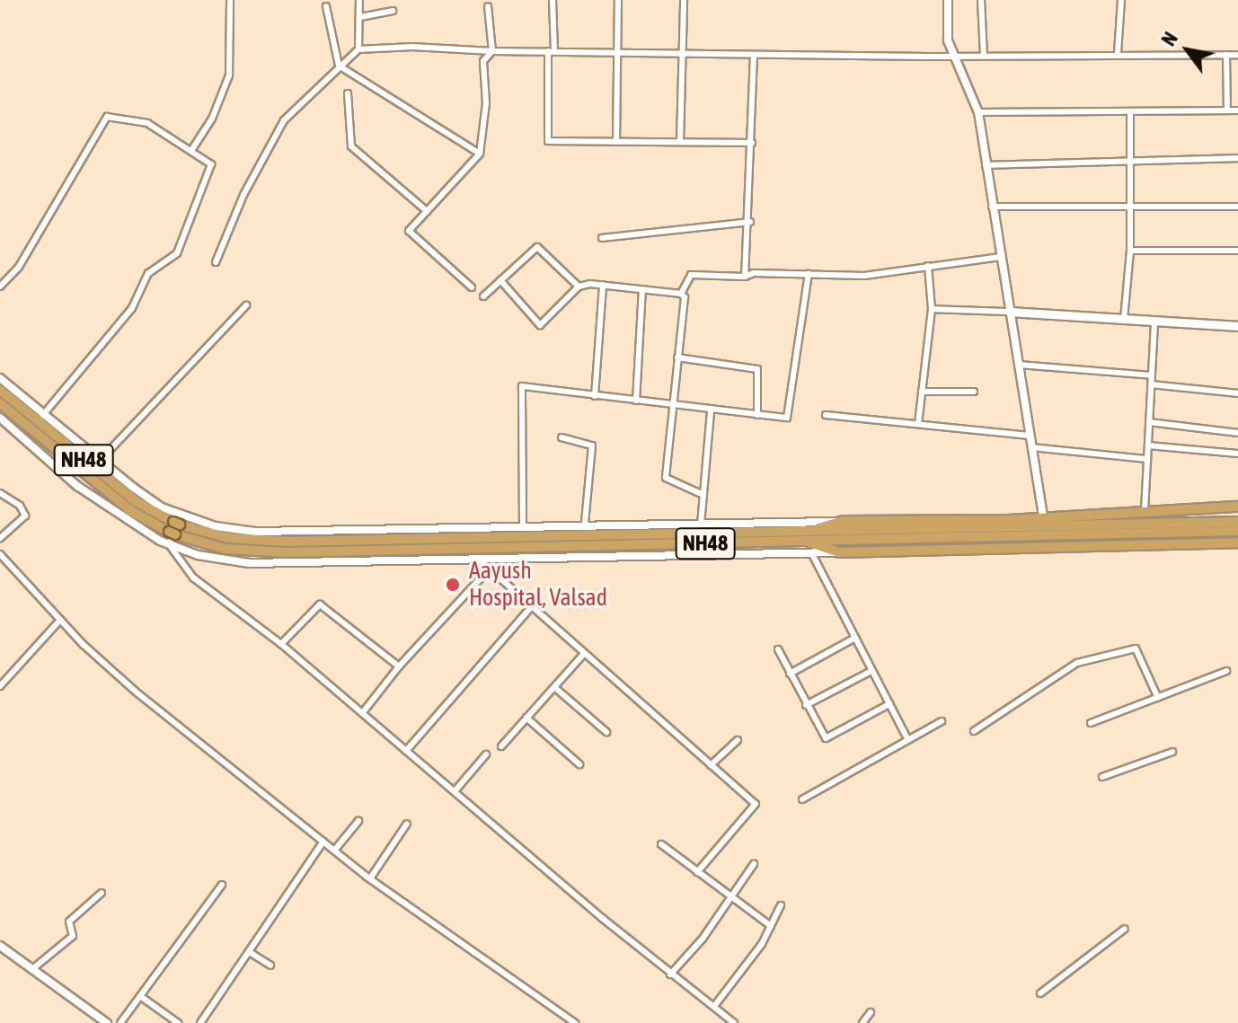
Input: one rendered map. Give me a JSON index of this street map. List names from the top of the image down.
{
  "streets": {
    "highway": ["NH48"]
  },
  "places": ["Aayush Hospital, Valsad"],
  "north": "top left"
}
